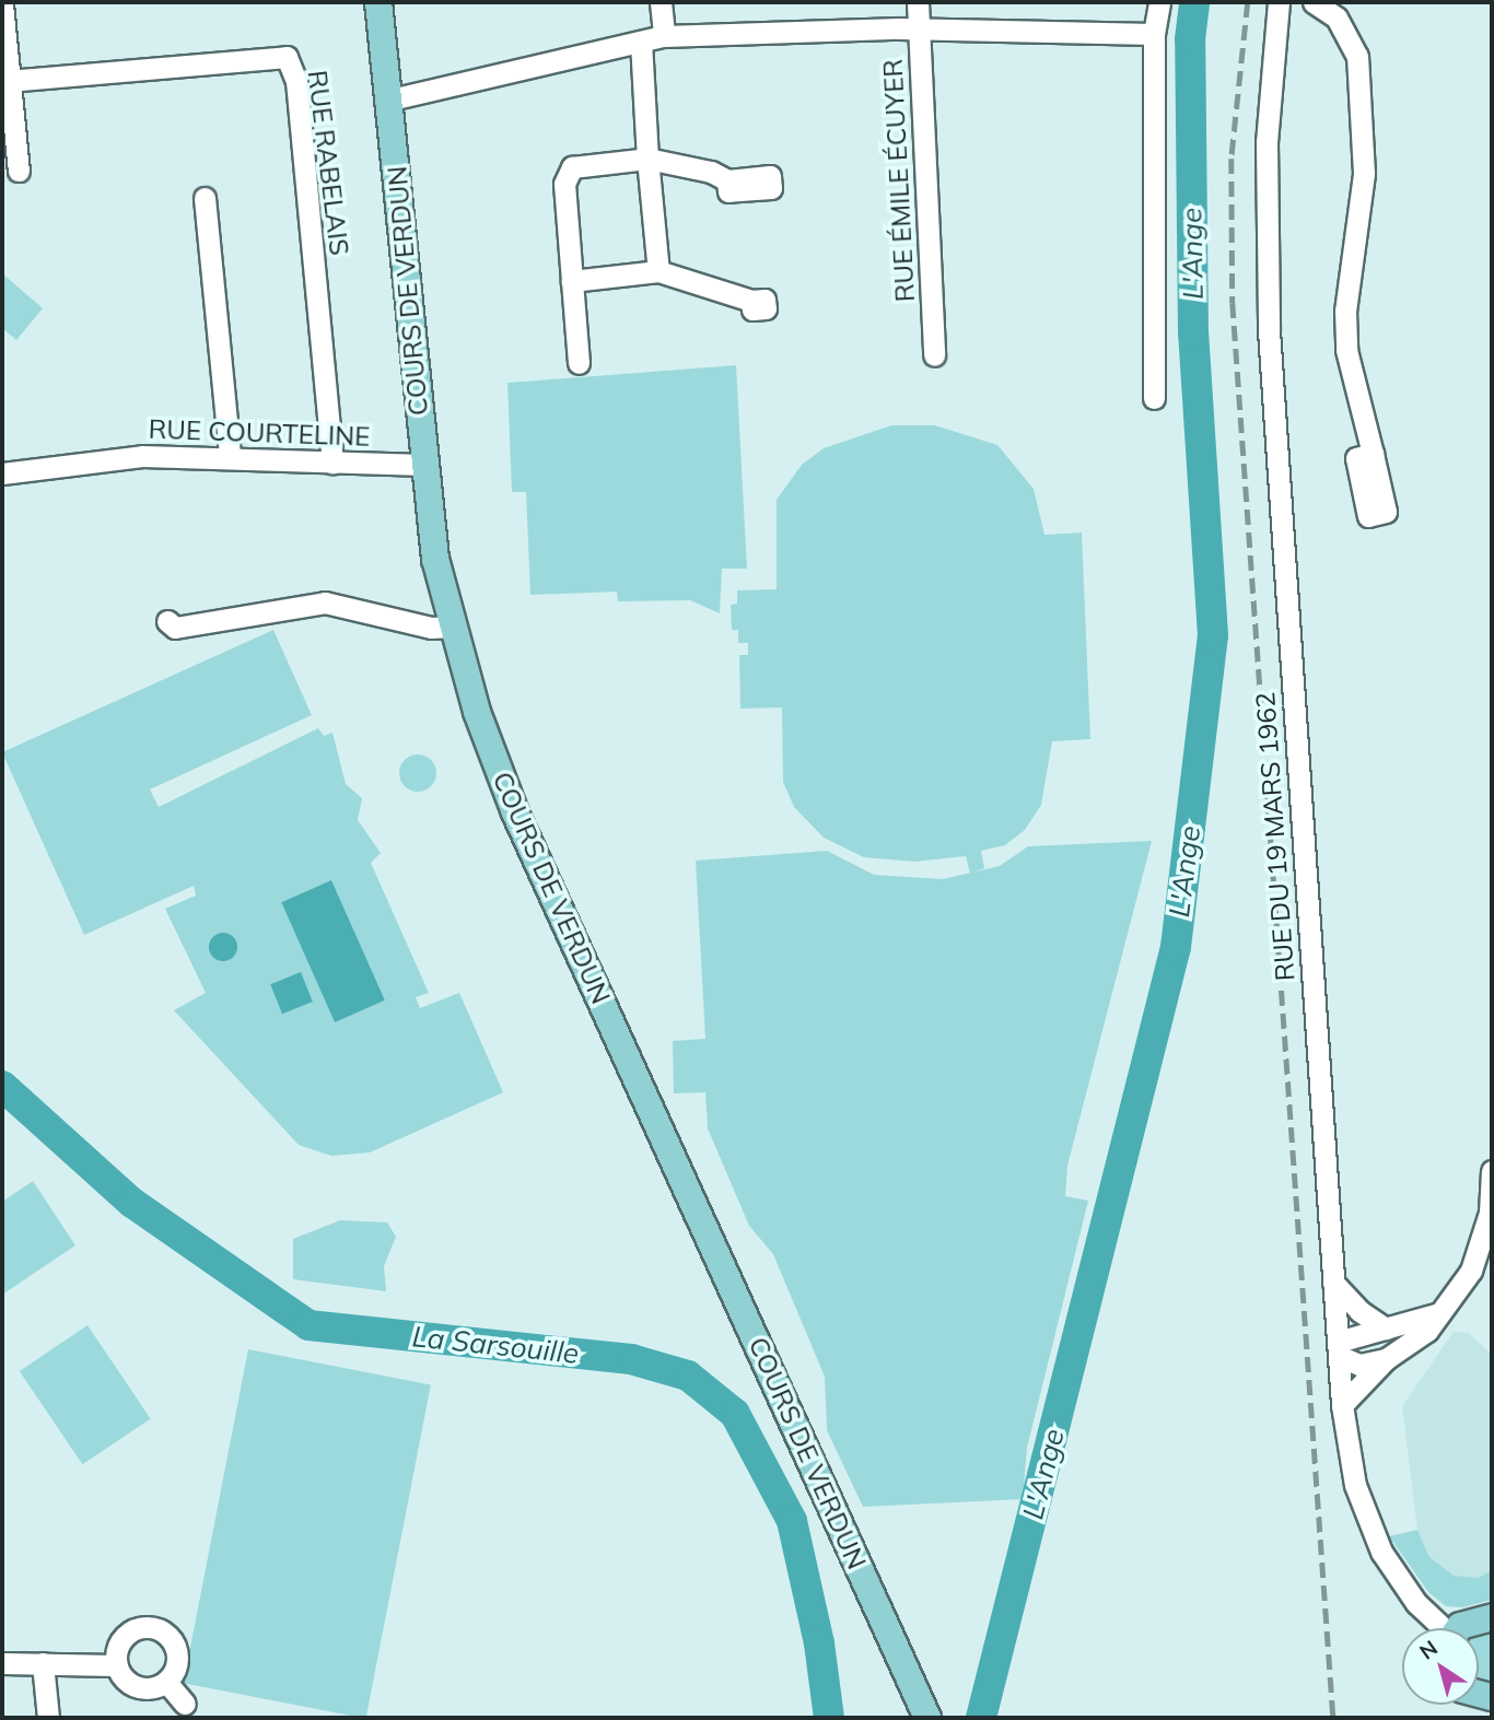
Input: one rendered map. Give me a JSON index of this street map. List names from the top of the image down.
{
  "streets": {
    "main road": ["COURS DE VERDUN"],
    "street": [
      "RUE RABELAIS",
      "RUE ÉMILE ÉCUYER",
      "RUE COURTELINE",
      "RUE DU 19 MARS 1962"
    ]
  },
  "crossings": [
    ["RUE RABELAIS", "RUE COURTELINE"],
    ["COURS DE VERDUN", "RUE COURTELINE"]
  ],
  "water": ["L'Ange", "La Sarsouille"],
  "north": "top left"
}
